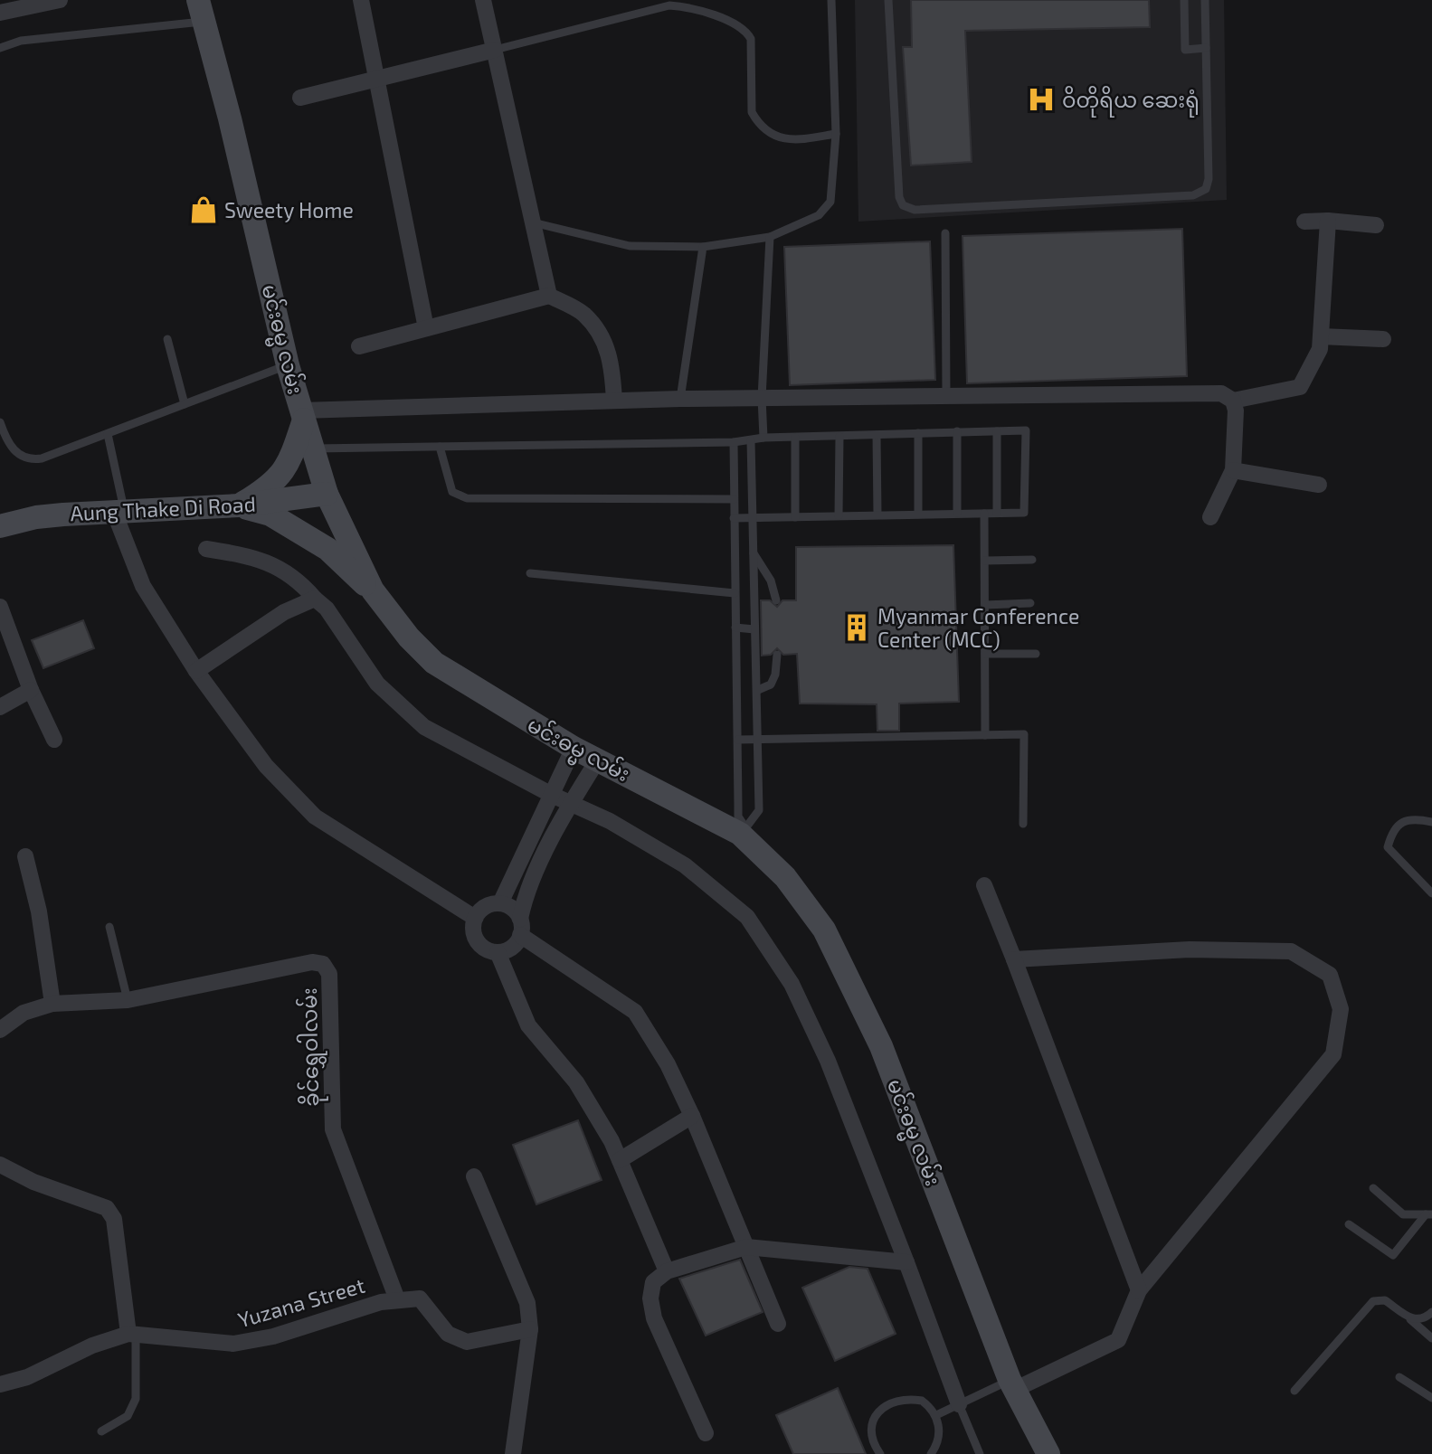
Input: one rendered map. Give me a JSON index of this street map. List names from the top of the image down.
{
  "streets": {
    "main road": ["မင်းဓမ္မ လမ်း", "Aung Thake Di Road"],
    "street": ["ခိုင်ရွှေဝါလမ်း", "Yuzana Street"]
  },
  "crossings": [
    ["မင်းဓမ္မ လမ်း", "Aung Thake Di Road"],
    ["ခိုင်ရွှေဝါလမ်း", "Yuzana Street"]
  ],
  "places": {
    "hospital": ["ဝိတိုရိယ ဆေးရုံ"],
    "shop": ["Sweety Home"],
    "building": ["Myanmar Conference Center (MCC)"]
  }
}
